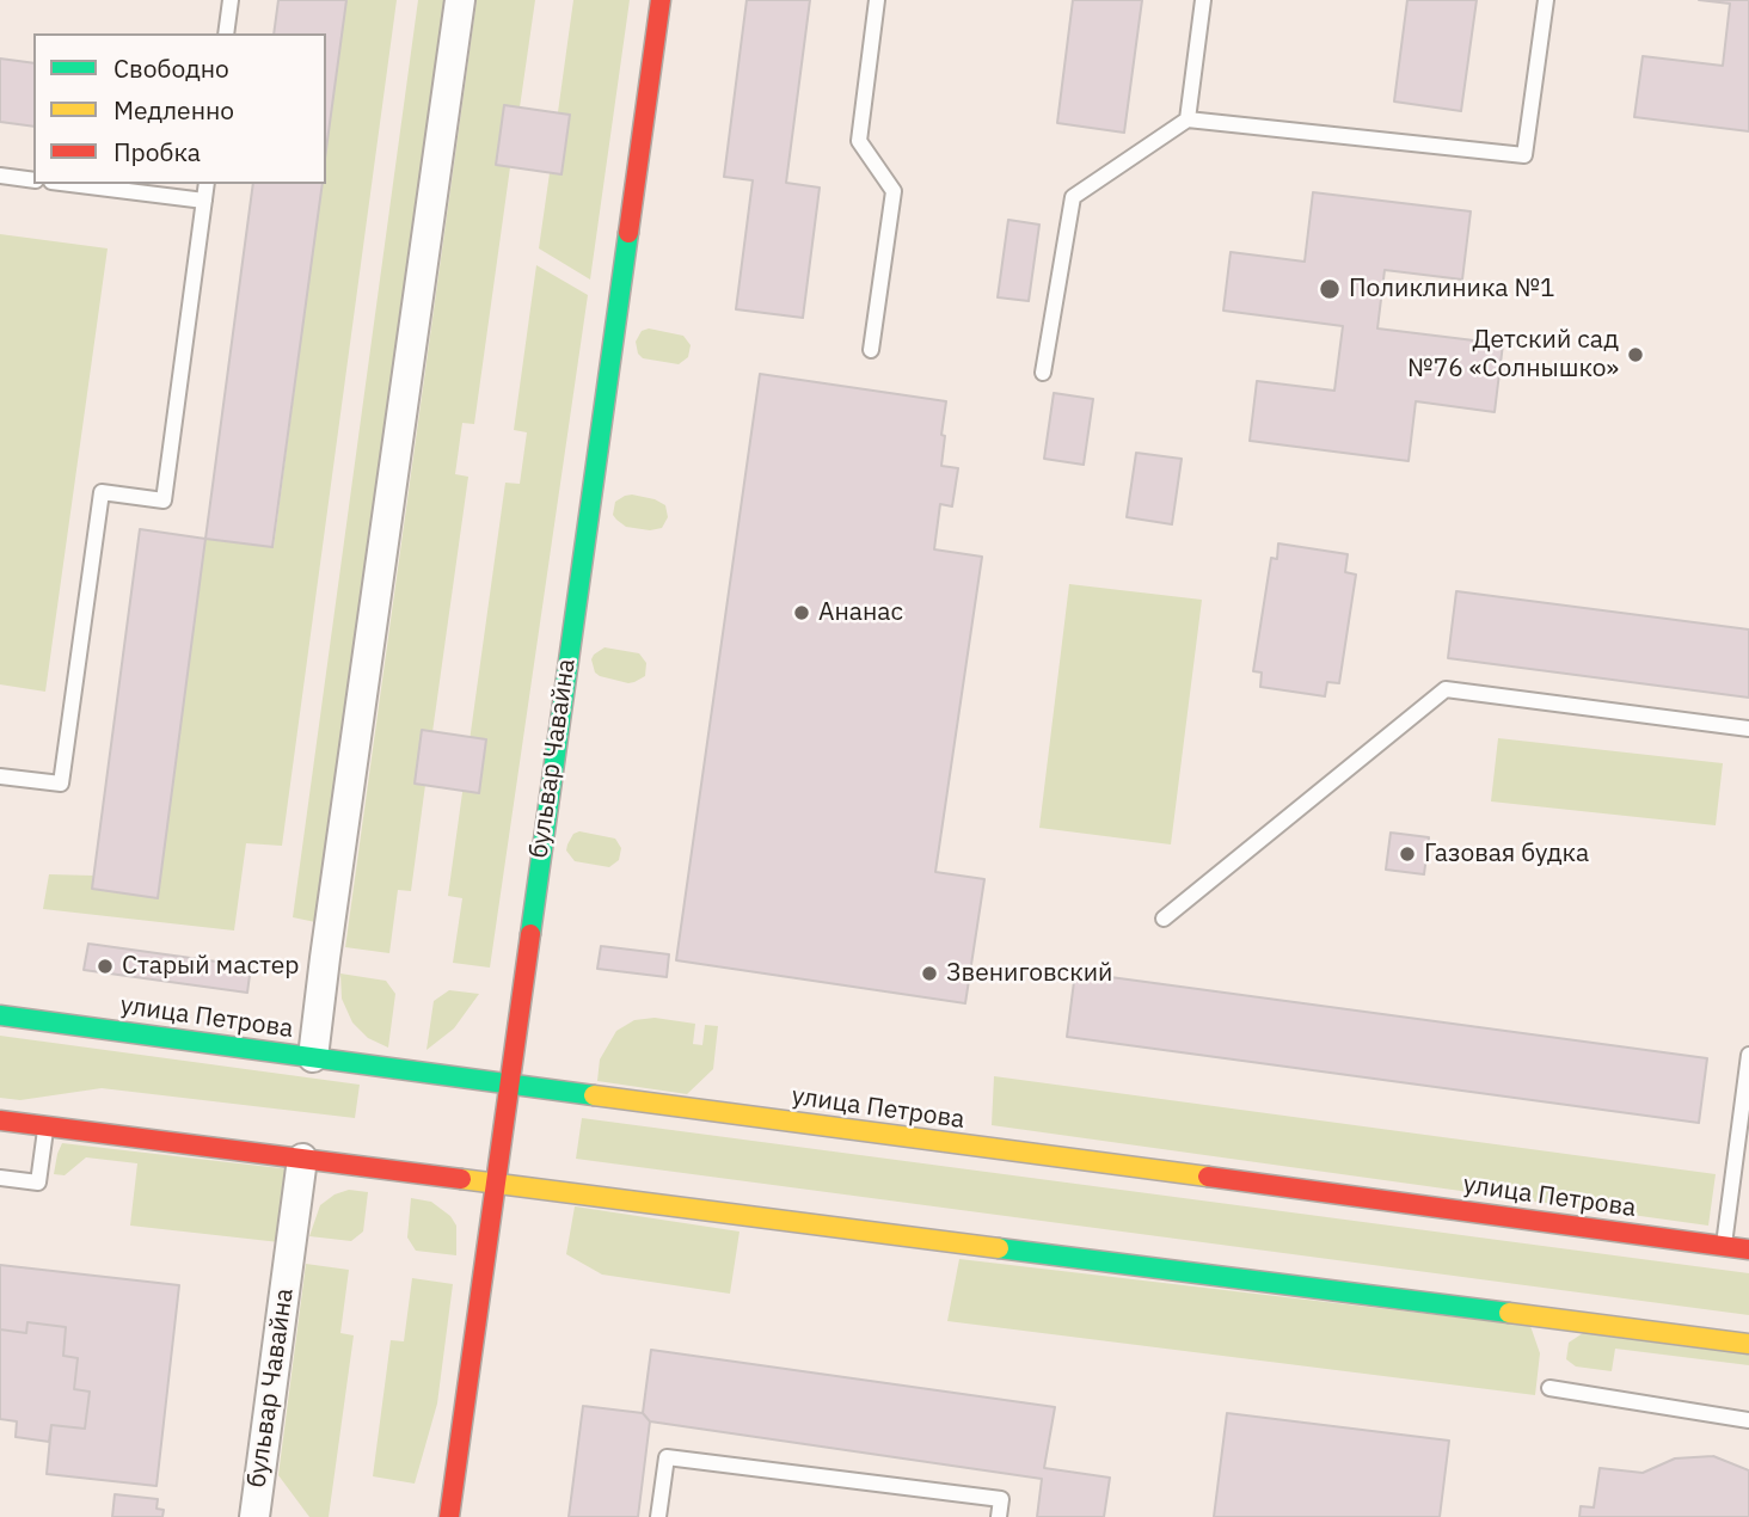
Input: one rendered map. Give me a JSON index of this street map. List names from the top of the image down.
{
  "streets": {
    "main road": ["бульвар Чавайна", "улица Петрова"]
  },
  "crossings": [
    ["бульвар Чавайна", "улица Петрова"]
  ],
  "places": [
    "Поликлиника №1",
    "Детский сад №76 «Солнышко»",
    "Ананас",
    "Газовая будка",
    "Старый мастер",
    "Звениговский"
  ],
  "legend": ["Свободно", "Медленно", "Пробка"]
}
